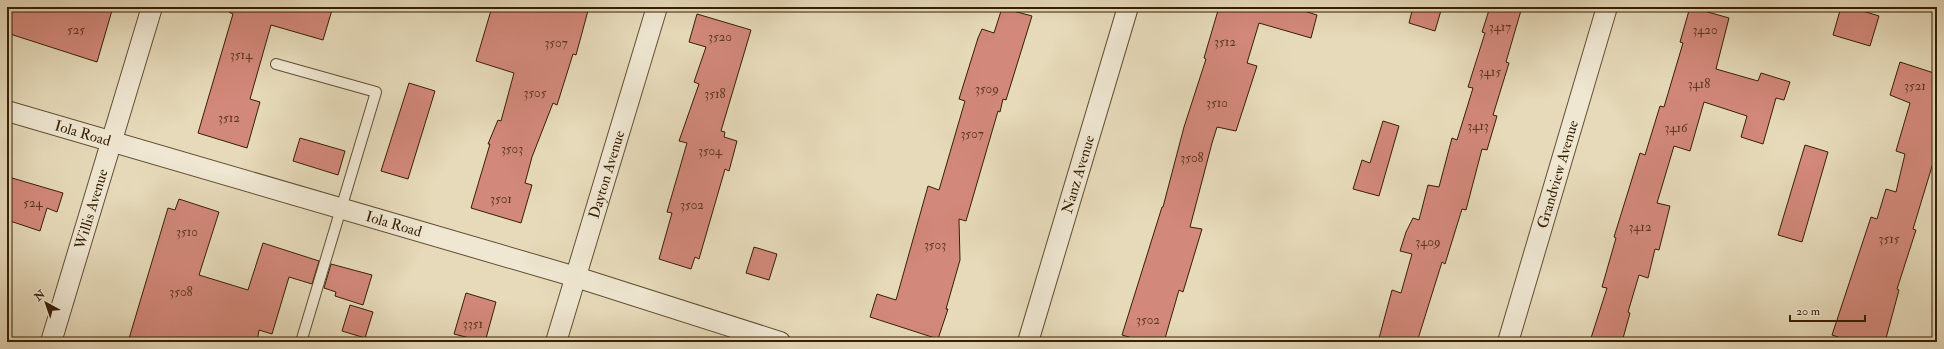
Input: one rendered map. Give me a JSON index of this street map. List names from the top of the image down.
{
  "streets": {
    "street": [
      "Iola Road",
      "Nanz Avenue",
      "Grandview Avenue",
      "Dayton Avenue",
      "Willis Avenue"
    ]
  },
  "crossings": [
    ["Iola Road", "Dayton Avenue"],
    ["Iola Road", "Willis Avenue"]
  ],
  "house_numbers": [
    "3417",
    "525",
    "3420",
    "3520",
    "3512",
    "3507",
    "3514",
    "3415",
    "3418",
    "3521",
    "3509",
    "3505",
    "3518",
    "3510",
    "3512",
    "3413",
    "3416",
    "3507",
    "3503",
    "3504",
    "3508",
    "3501",
    "524",
    "3502",
    "3412",
    "3510",
    "3515",
    "3409",
    "3503",
    "3508",
    "3502",
    "3351"
  ],
  "scale_bar": "20 m",
  "north": "top left"
}
